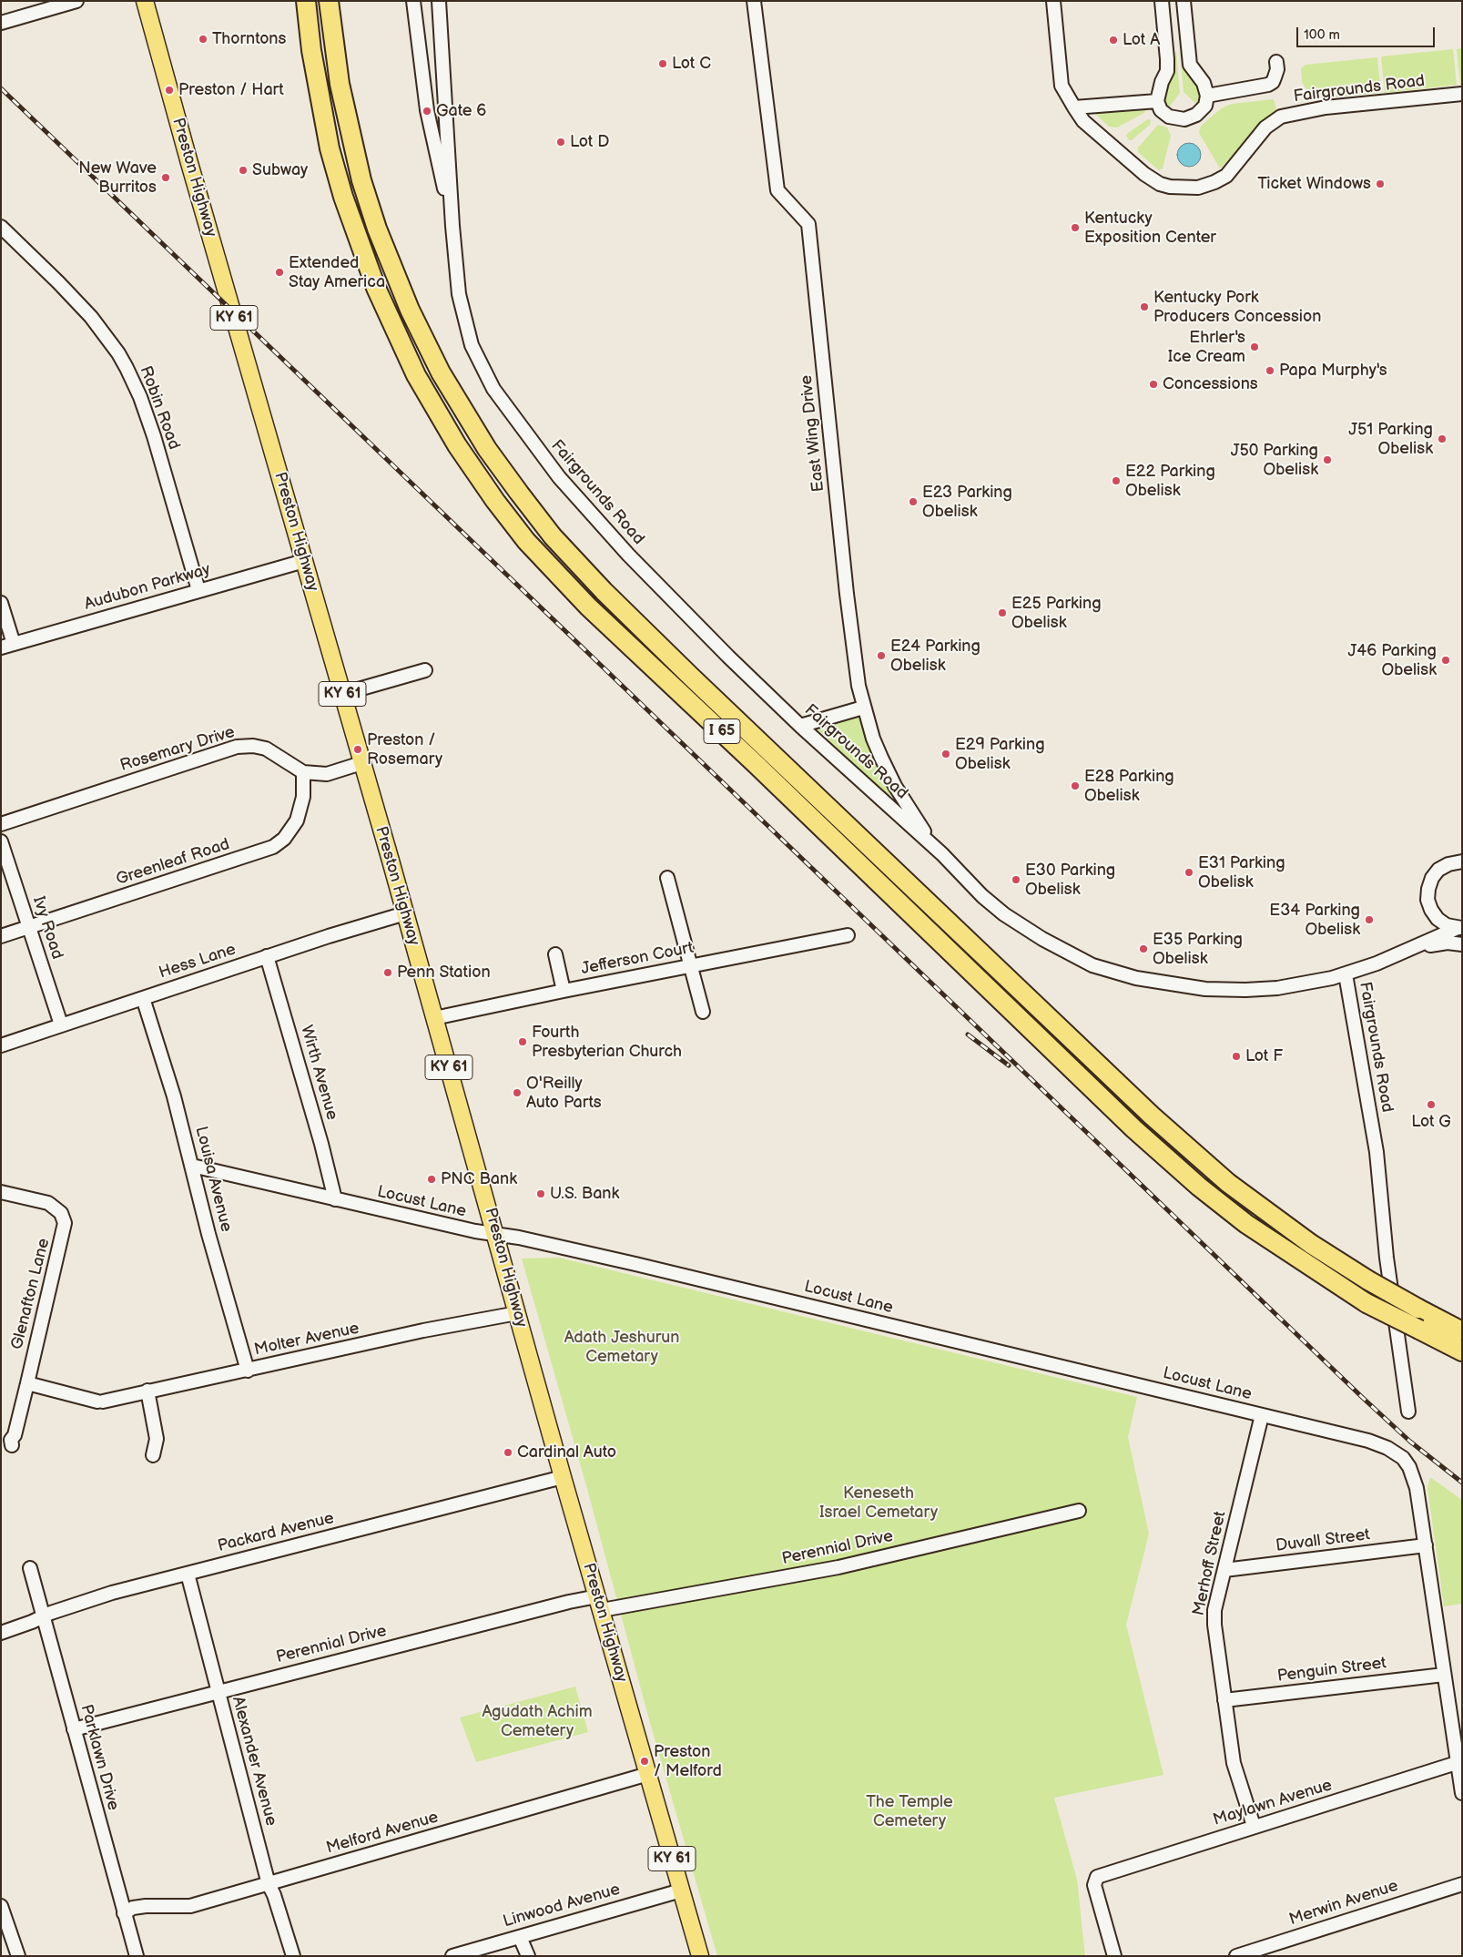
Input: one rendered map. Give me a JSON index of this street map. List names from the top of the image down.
{
  "streets": {
    "highway": ["I 65"],
    "main road": ["Preston Highway", "KY 61"],
    "street": [
      "Fairgrounds Road",
      "Robin Road",
      "East Wing Drive",
      "Audubon Parkway",
      "Rosemary Drive",
      "Greenleaf Road",
      "Ivy Road",
      "Jefferson Court",
      "Hess Lane",
      "Wirth Avenue",
      "Louisa Avenue",
      "Locust Lane",
      "Glenafton Lane",
      "Molter Avenue",
      "Packard Avenue",
      "Duvall Street",
      "Perennial Drive",
      "Merhoff Street",
      "Penguin Street",
      "Parklawn Drive",
      "Alexander Avenue",
      "Maylawn Avenue",
      "Melford Avenue",
      "Merwin Avenue",
      "Linwood Avenue"
    ]
  },
  "crossings": [
    ["Fairgrounds Road", "East Wing Drive"],
    ["Preston Highway", "Audubon Parkway"],
    ["Preston Highway", "Rosemary Drive"],
    ["Preston Highway", "Jefferson Court"],
    ["Preston Highway", "Hess Lane"],
    ["Preston Highway", "Locust Lane"],
    ["Preston Highway", "Molter Avenue"],
    ["Preston Highway", "Packard Avenue"],
    ["Preston Highway", "Perennial Drive"],
    ["Preston Highway", "Melford Avenue"],
    ["Preston Highway", "Linwood Avenue"],
    ["Robin Road", "Audubon Parkway"],
    ["Rosemary Drive", "Greenleaf Road"],
    ["Greenleaf Road", "Ivy Road"],
    ["Ivy Road", "Hess Lane"],
    ["Hess Lane", "Wirth Avenue"],
    ["Hess Lane", "Louisa Avenue"],
    ["Wirth Avenue", "Locust Lane"],
    ["Louisa Avenue", "Locust Lane"],
    ["Louisa Avenue", "Molter Avenue"],
    ["Locust Lane", "Duvall Street"],
    ["Locust Lane", "Merhoff Street"],
    ["Locust Lane", "Penguin Street"],
    ["Locust Lane", "Maylawn Avenue"],
    ["Glenafton Lane", "Molter Avenue"],
    ["Packard Avenue", "Parklawn Drive"],
    ["Packard Avenue", "Alexander Avenue"],
    ["Duvall Street", "Merhoff Street"],
    ["Perennial Drive", "Parklawn Drive"],
    ["Perennial Drive", "Alexander Avenue"],
    ["Merhoff Street", "Penguin Street"],
    ["Merhoff Street", "Maylawn Avenue"],
    ["Parklawn Drive", "Melford Avenue"],
    ["Alexander Avenue", "Melford Avenue"]
  ],
  "parks": [
    "Adath Jeshurun Cemetary",
    "Keneseth Israel Cemetary",
    "Agudath Achim Cemetery",
    "The Temple Cemetery"
  ],
  "places": [
    "Thorntons",
    "Lot A",
    "Lot C",
    "Preston / Hart",
    "Gate 6",
    "Lot D",
    "Subway",
    "New Wave Burritos",
    "Ticket Windows",
    "Kentucky Exposition Center",
    "Extended Stay America",
    "Kentucky Pork Producers Concession",
    "Ehrler's Ice Cream",
    "Papa Murphy's",
    "Concessions",
    "J51 Parking Obelisk",
    "J50 Parking Obelisk",
    "E22 Parking Obelisk",
    "E23 Parking Obelisk",
    "E25 Parking Obelisk",
    "E24 Parking Obelisk",
    "J46 Parking Obelisk",
    "Preston / Rosemary",
    "E29 Parking Obelisk",
    "E28 Parking Obelisk",
    "E31 Parking Obelisk",
    "E30 Parking Obelisk",
    "E34 Parking Obelisk",
    "E35 Parking Obelisk",
    "Penn Station",
    "Fourth Presbyterian Church",
    "Lot F",
    "O'Reilly Auto Parts",
    "Lot G",
    "PNC Bank",
    "U.S. Bank",
    "Cardinal Auto",
    "Preston / Melford"
  ],
  "scale_bar": "100 m"
}
